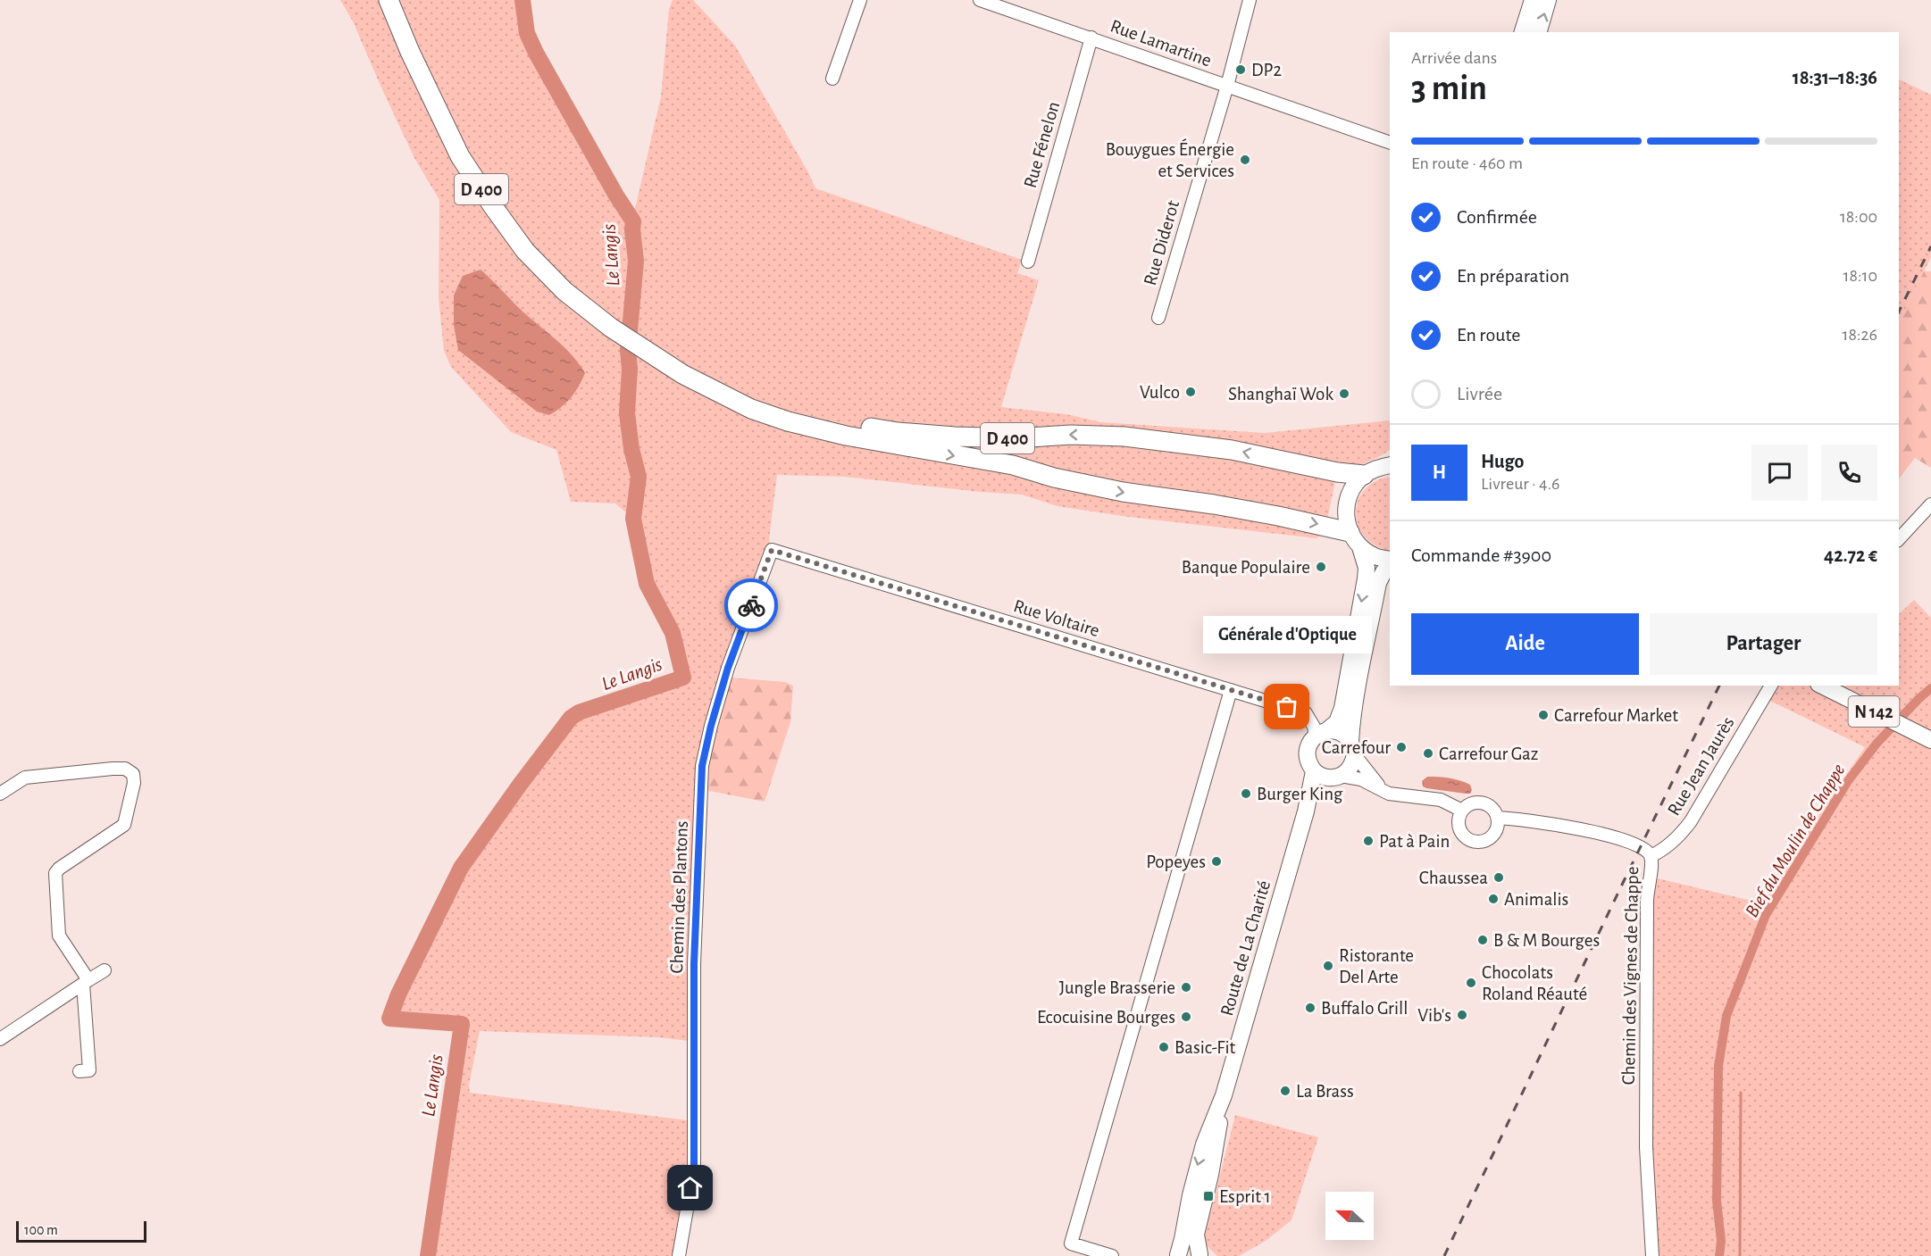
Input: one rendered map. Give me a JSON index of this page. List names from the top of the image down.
{
  "streets": {
    "highway": ["D 400"],
    "main road": ["N 142", "Route de La Charité"],
    "street": [
      "Rue Lamartine",
      "Rue Fénelon",
      "Rue Diderot",
      "Rue Voltaire",
      "Rue Jean Jaurès",
      "Chemin des Plantons",
      "Chemin des Vignes de Chappe"
    ]
  },
  "crossings": [
    ["Rue Lamartine", "Rue Fénelon"],
    ["Rue Lamartine", "Rue Diderot"],
    ["Rue Voltaire", "Chemin des Plantons"],
    ["Rue Voltaire", "Route de La Charité"],
    ["Rue Jean Jaurès", "Chemin des Vignes de Chappe"]
  ],
  "water": ["Le Langis", "Bief du Moulin de Chappe"],
  "places": {
    "other": [
      "DP2",
      "Bouygues Énergie et Services",
      "Vulco",
      "Shanghaï Wok",
      "Banque Populaire",
      "Générale d'Optique",
      "Carrefour Market",
      "Carrefour",
      "Carrefour Gaz",
      "Burger King",
      "Pat à Pain",
      "Popeyes",
      "Chaussea",
      "Animalis",
      "B & M Bourges",
      "Ristorante Del Arte",
      "Chocolats Roland Réauté",
      "Jungle Brasserie",
      "Buffalo Grill",
      "Vib's",
      "Ecocuisine Bourges",
      "Basic-Fit",
      "La Brass"
    ],
    "transit": ["Esprit 1"]
  },
  "scale_bar": "100 m",
  "north": "left",
  "page": {
    "heading": ["3 min", "Arrivée dans", "18:31–18:36"],
    "panel": [
      "Hugo",
      "Livreur · 4.6",
      "Commande #3900",
      "42.72 €"
    ],
    "bar": "En route · 460 m",
    "list": [
      ["Confirmée", "18:00"],
      ["En préparation", "18:10"],
      ["En route", "18:26"],
      "Livrée"
    ],
    "round": "H",
    "buttons": ["Aide", "Partager"],
    "bubble": "Générale d'Optique",
    "scale": "100 m"
  }
}
